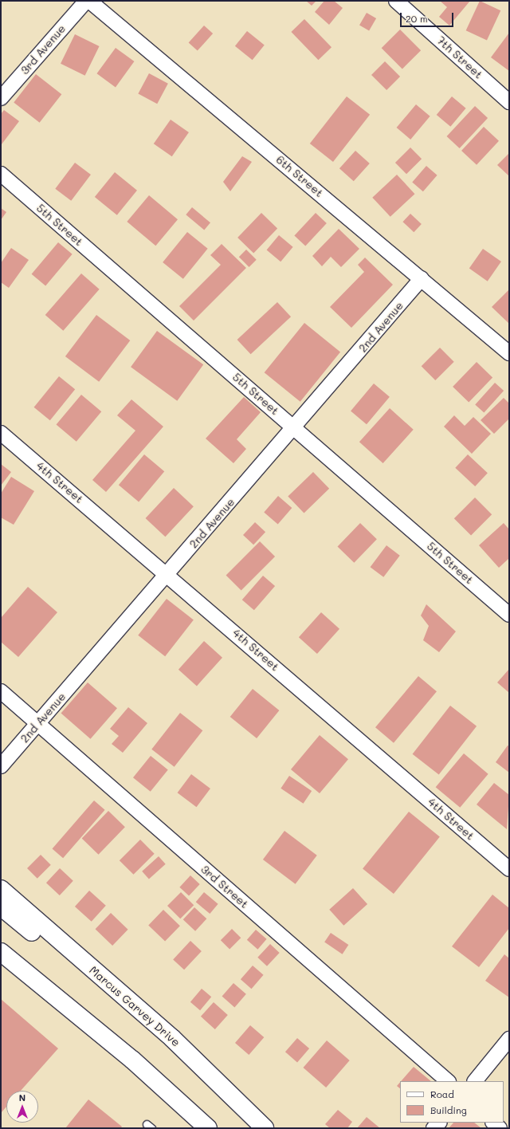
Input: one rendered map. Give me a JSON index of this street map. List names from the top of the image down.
{
  "streets": {
    "highway": ["Marcus Garvey Drive"],
    "street": [
      "3rd Avenue",
      "7th Street",
      "6th Street",
      "5th Street",
      "2nd Avenue",
      "4th Street",
      "3rd Street"
    ]
  },
  "crossings": [
    ["6th Street", "2nd Avenue"],
    ["5th Street", "2nd Avenue"],
    ["2nd Avenue", "4th Street"],
    ["2nd Avenue", "3rd Street"]
  ],
  "legend": ["Road", "Building"],
  "scale_bar": "20 m",
  "north": "top"
}
